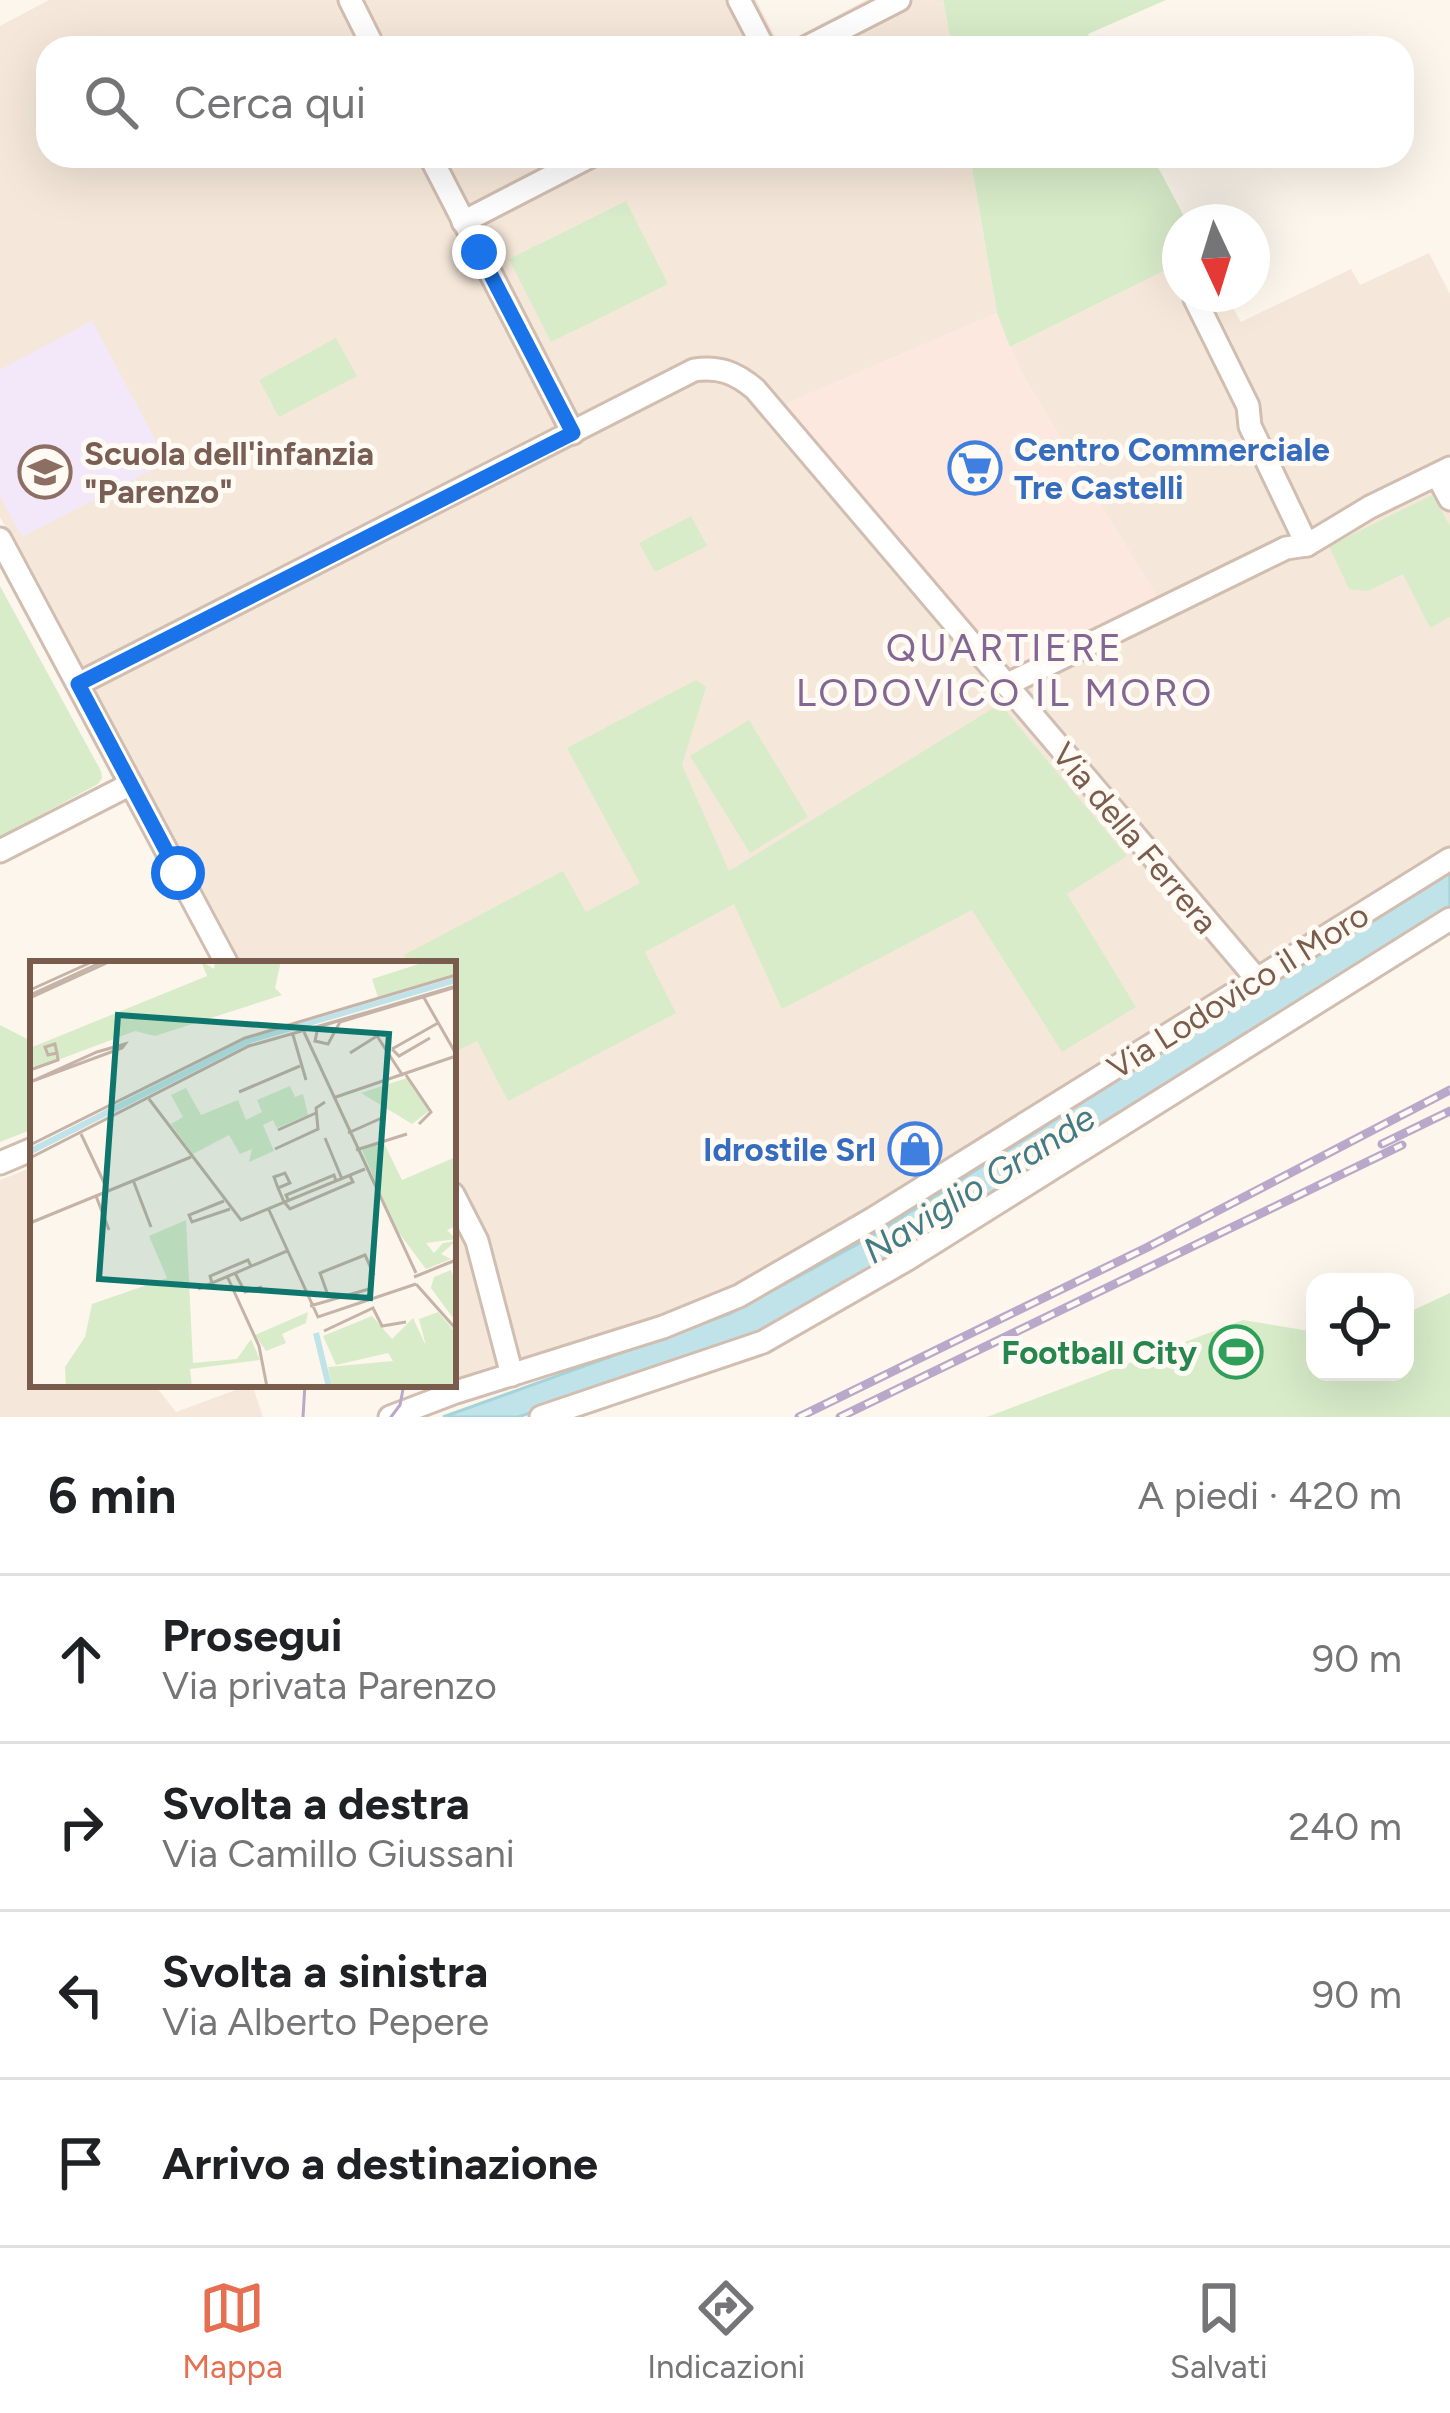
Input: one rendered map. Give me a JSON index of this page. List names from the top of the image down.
{
  "streets": {
    "street": ["Via della Ferrera", "Via Lodovico il Moro"]
  },
  "crossings": [
    ["Via della Ferrera", "Via Lodovico il Moro"]
  ],
  "districts": ["QUARTIERE LODOVICO IL MORO"],
  "water": ["Naviglio Grande"],
  "places": {
    "supermarket": ["Centro Commerciale Tre Castelli"],
    "school or university": ["Scuola dell'infanzia \"Parenzo\""],
    "shop": ["Idrostile Srl"],
    "sports": ["Football City"]
  },
  "north": "bottom",
  "page": {
    "search": "Cerca qui",
    "heading": ["6 min", "A piedi · 420 m"],
    "list": [
      ["Prosegui", "Via privata Parenzo", "90 m"],
      ["Svolta a destra", "Via Camillo Giussani", "240 m"],
      ["Svolta a sinistra", "Via Alberto Pepere", "90 m"],
      "Arrivo a destinazione"
    ],
    "nav": ["Mappa", "Indicazioni", "Salvati"]
  }
}
